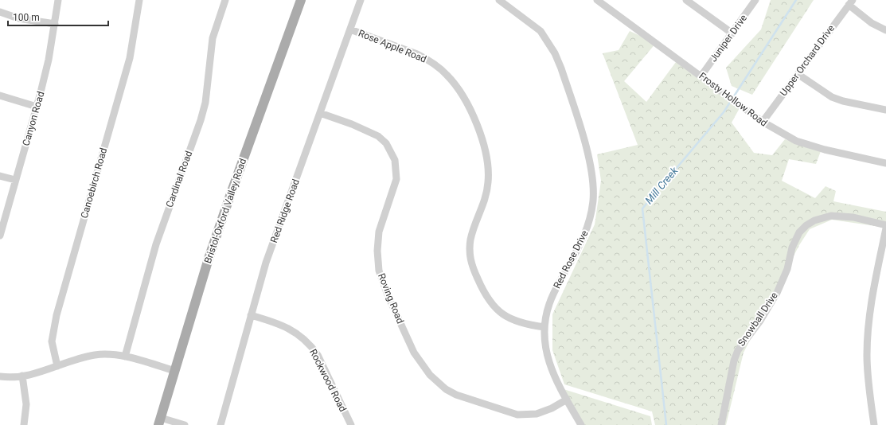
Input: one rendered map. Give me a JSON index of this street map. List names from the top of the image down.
{
  "streets": {
    "main road": ["Bristol-Oxford Valley Road"],
    "street": [
      "Juniper Drive",
      "Rose Apple Road",
      "Upper Orchard Drive",
      "Frosty Hollow Road",
      "Canyon Road",
      "Cardinal Road",
      "Canoebirch Road",
      "Red Ridge Road",
      "Red Rose Drive",
      "Roving Road",
      "Snowball Drive",
      "Rockwood Road"
    ]
  },
  "crossings": [
    ["Juniper Drive", "Frosty Hollow Road"],
    ["Rose Apple Road", "Red Ridge Road"],
    ["Rose Apple Road", "Red Rose Drive"],
    ["Upper Orchard Drive", "Frosty Hollow Road"],
    ["Red Ridge Road", "Roving Road"],
    ["Red Ridge Road", "Rockwood Road"],
    ["Red Rose Drive", "Roving Road"]
  ],
  "water": ["Mill Creek"],
  "scale_bar": "100 m"
}
